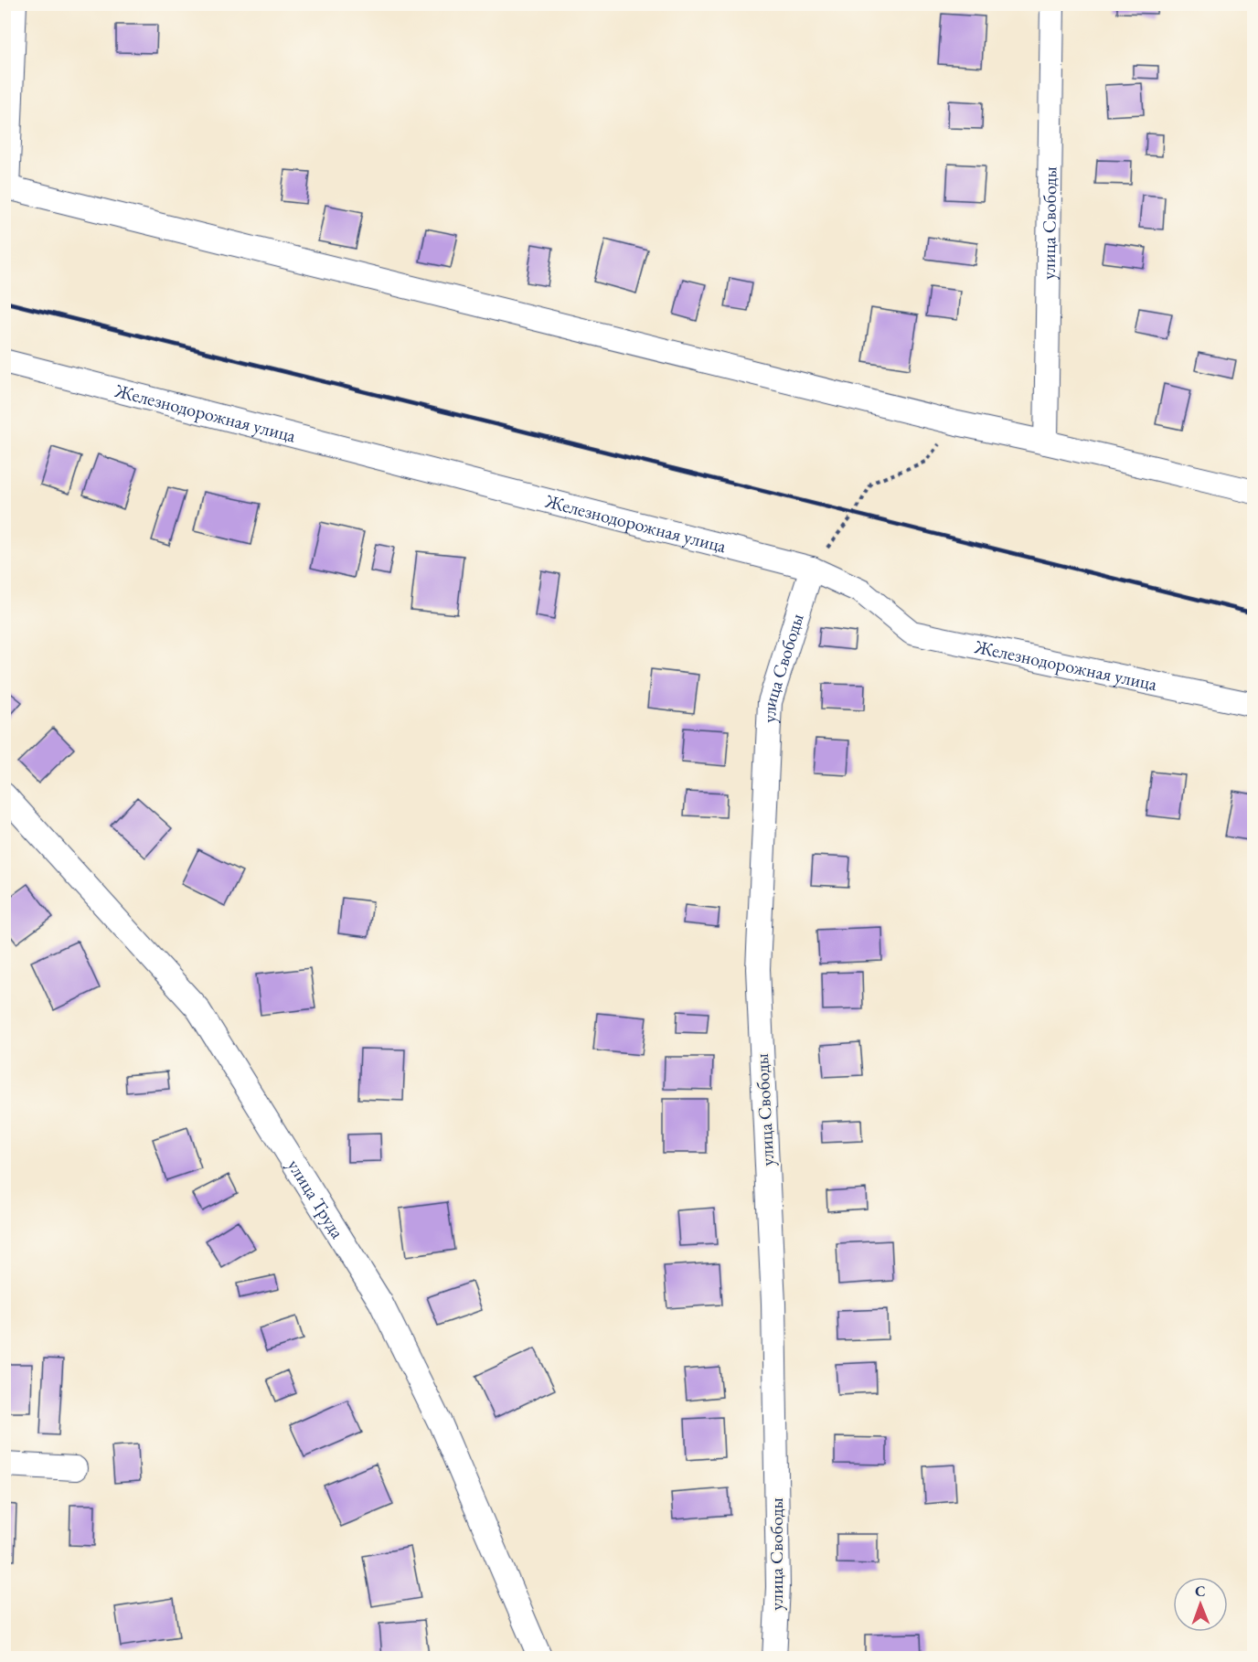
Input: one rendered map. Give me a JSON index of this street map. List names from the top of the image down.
{
  "streets": {
    "street": ["улица Свободы", "Железнодорожная улица", "улица Труда"]
  },
  "crossings": [
    ["улица Свободы", "Железнодорожная улица"]
  ],
  "north": "top"
}
